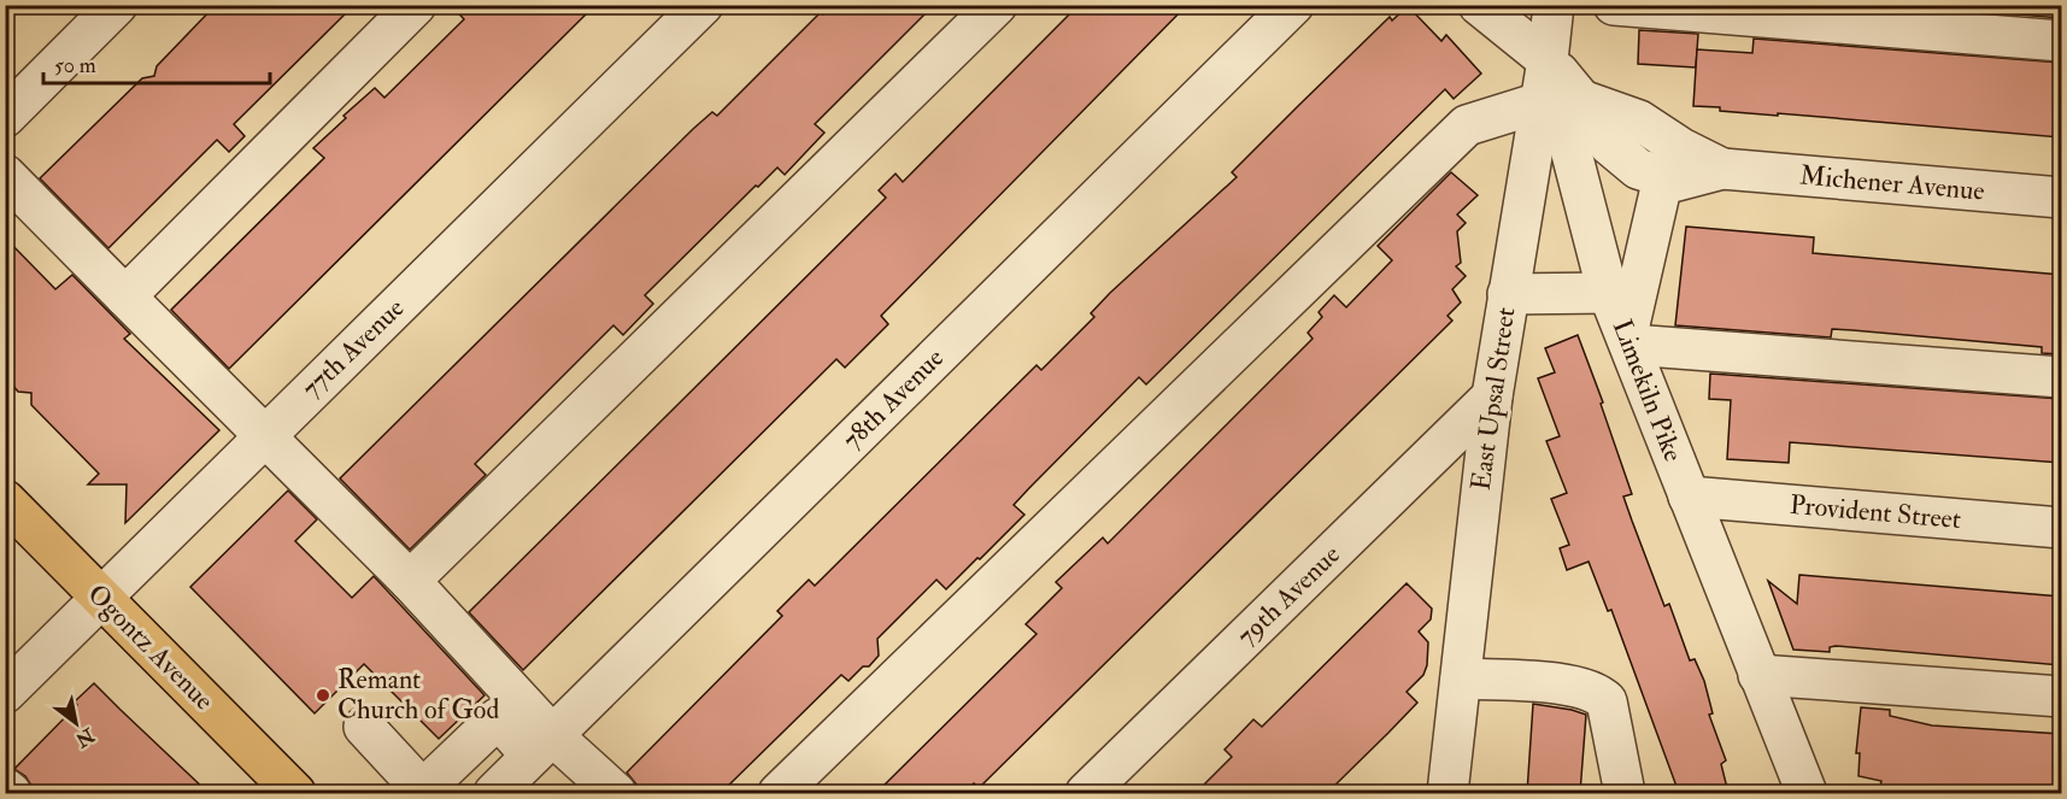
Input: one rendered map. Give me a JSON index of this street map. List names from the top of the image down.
{
  "streets": {
    "main road": ["Ogontz Avenue"],
    "street": [
      "Michener Avenue",
      "77th Avenue",
      "Limekiln Pike",
      "78th Avenue",
      "East Upsal Street",
      "Provident Street",
      "79th Avenue"
    ]
  },
  "crossings": [
    ["Michener Avenue", "Limekiln Pike"],
    ["Michener Avenue", "East Upsal Street"],
    ["77th Avenue", "Ogontz Avenue"],
    ["Limekiln Pike", "East Upsal Street"],
    ["Limekiln Pike", "Provident Street"],
    ["East Upsal Street", "79th Avenue"]
  ],
  "places": ["Remant Church of God"],
  "scale_bar": "50 m",
  "north": "bottom right"
}
